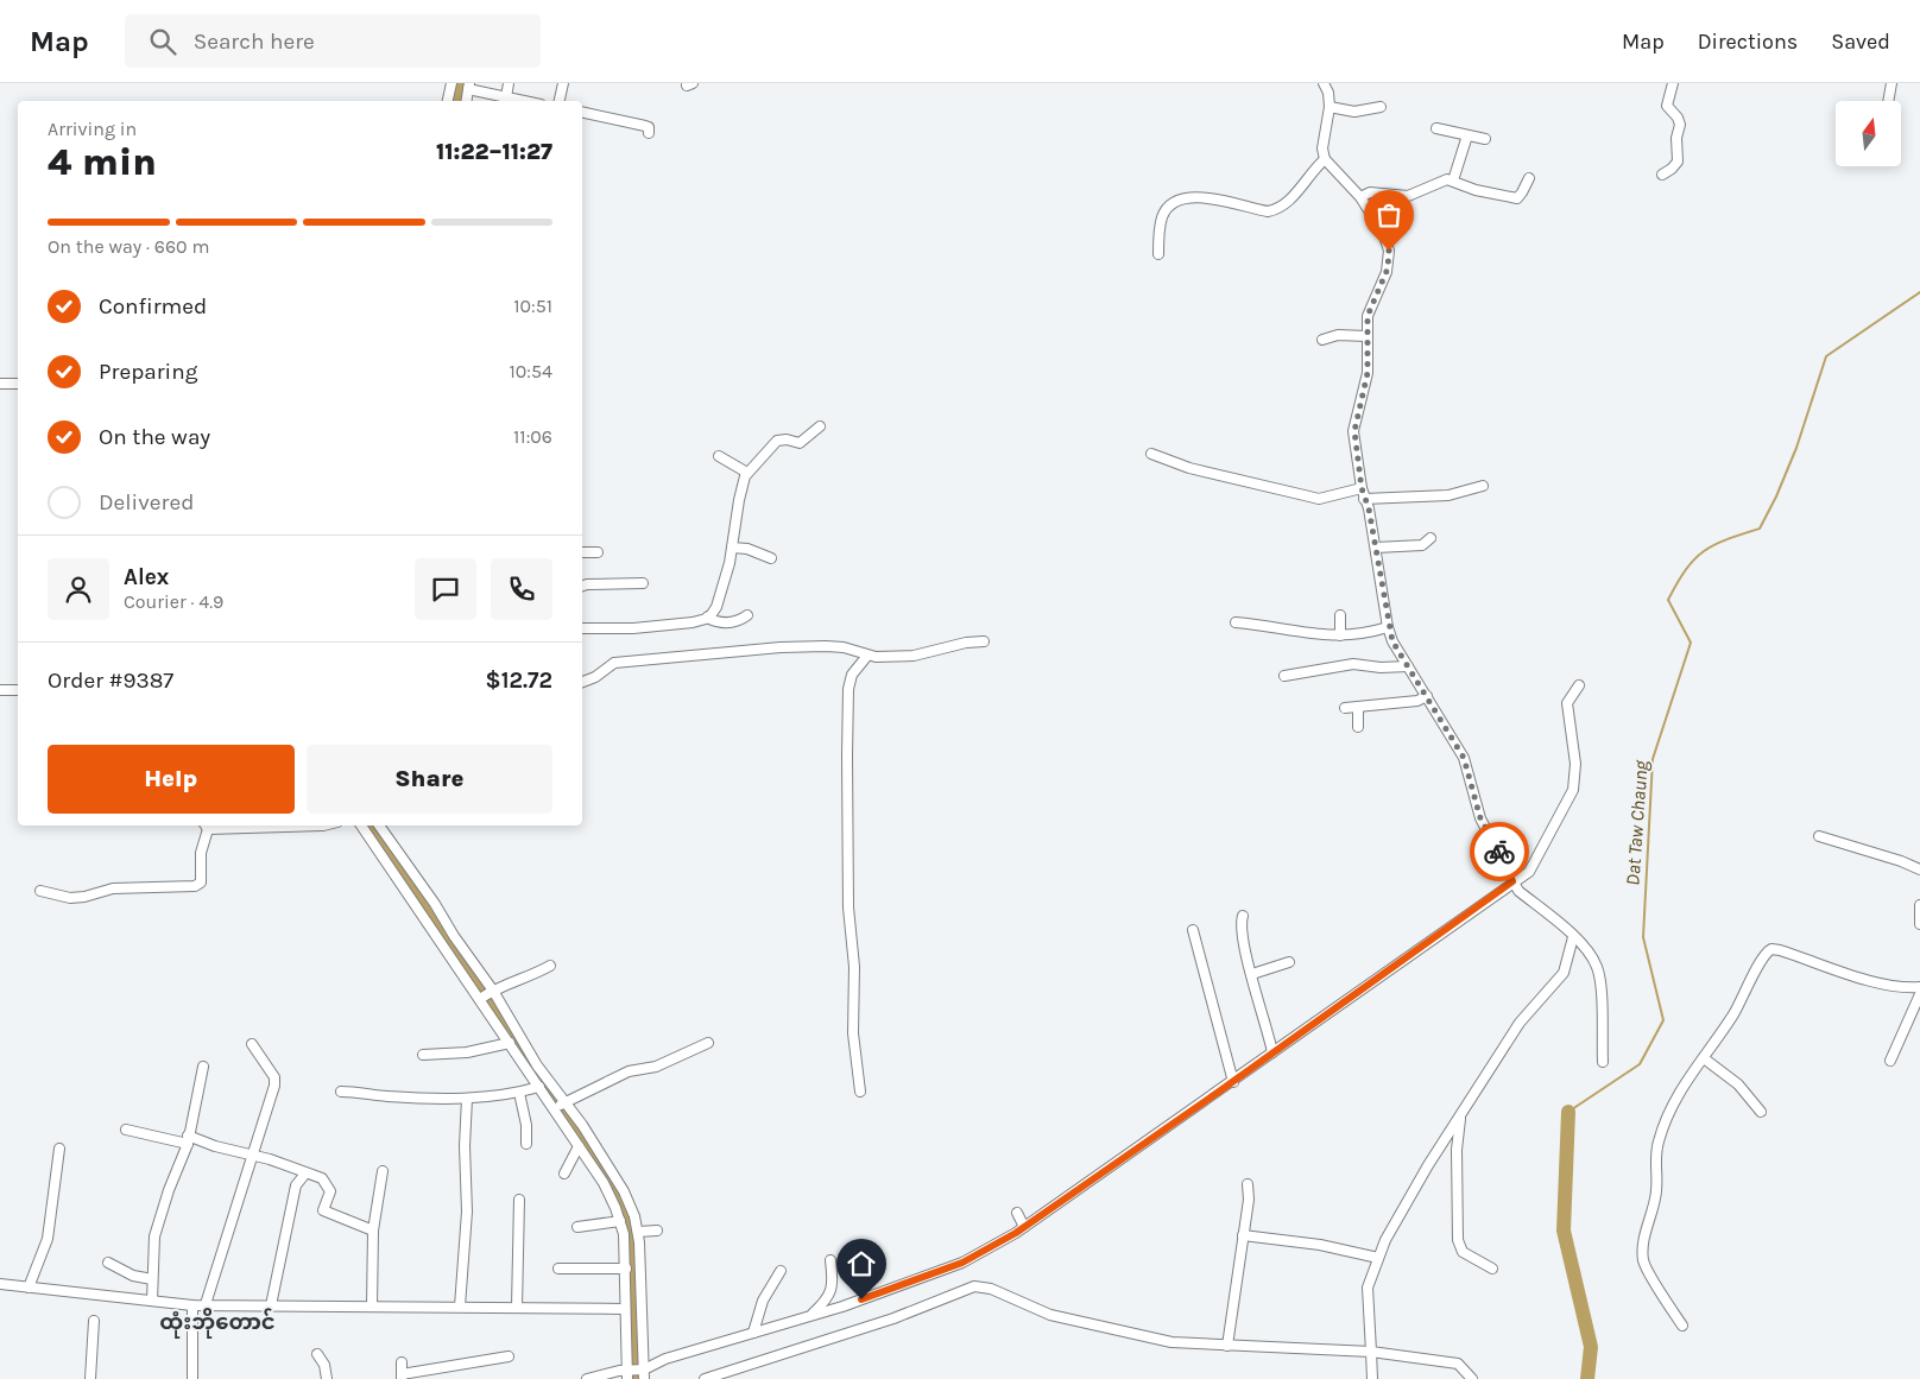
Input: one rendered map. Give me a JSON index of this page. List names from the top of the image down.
{
  "districts": ["ထုံးဘိုတောင်"],
  "water": ["Dat Taw Chaung"],
  "north": "top",
  "page": {
    "header": "Map",
    "search": "Search here",
    "nav": ["Map", "Directions", "Saved"],
    "heading": ["4 min", "Arriving in", "11:22–11:27"],
    "panel": [
      "Alex",
      "Courier · 4.9",
      "Order #9387",
      "$12.72"
    ],
    "bar": "On the way · 660 m",
    "list": [
      ["Confirmed", "10:51"],
      ["Preparing", "10:54"],
      ["On the way", "11:06"],
      "Delivered"
    ],
    "buttons": ["Help", "Share"]
  }
}
